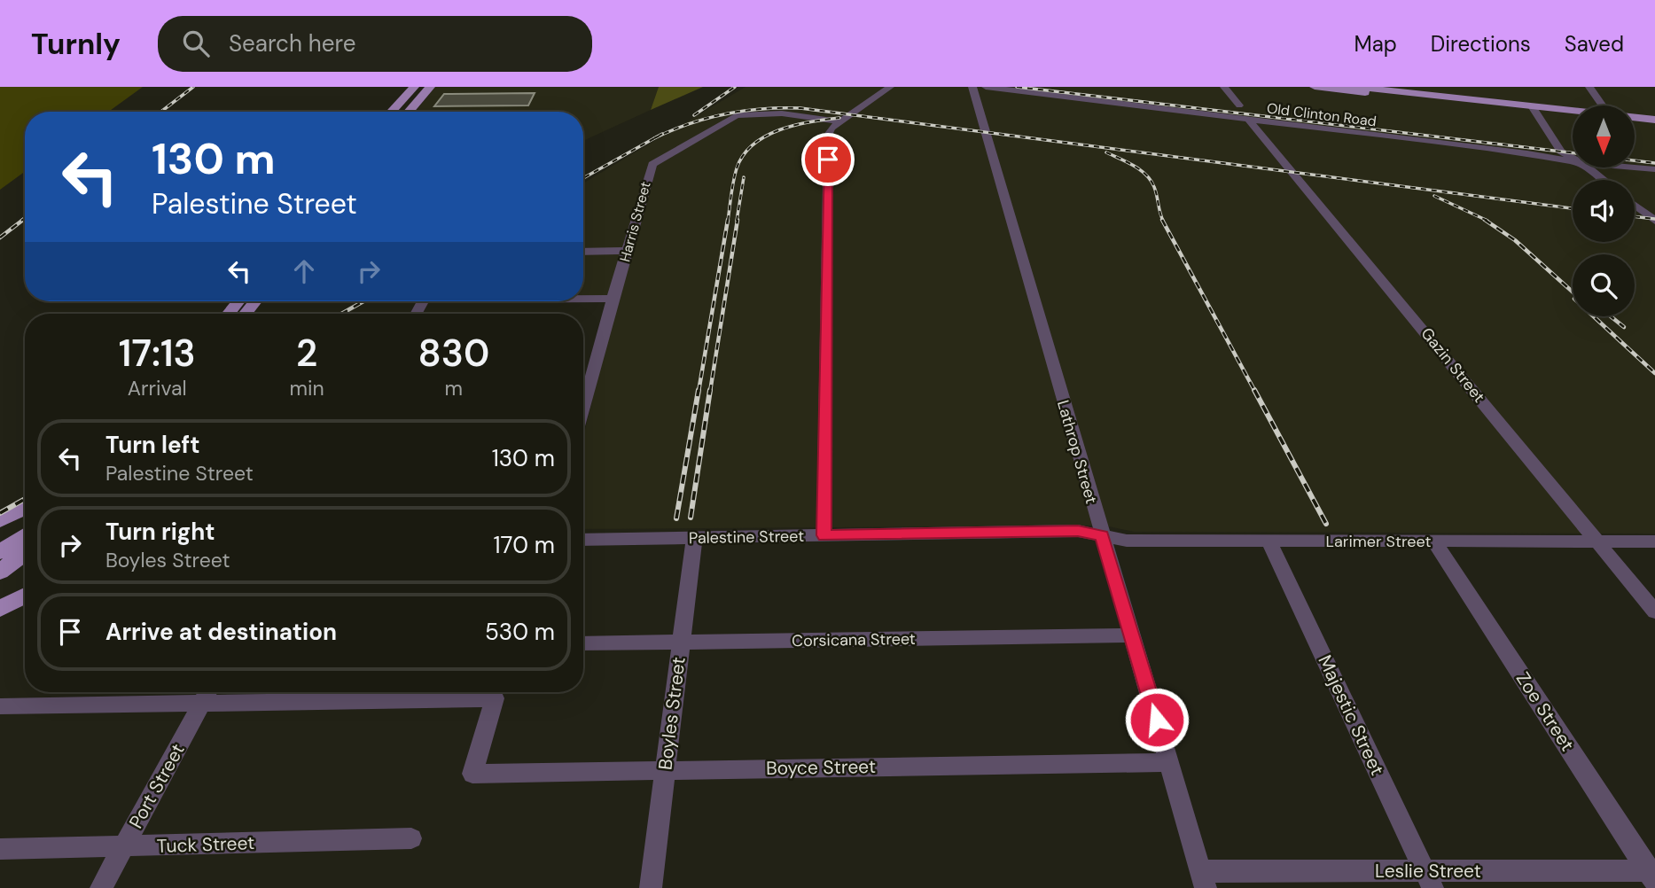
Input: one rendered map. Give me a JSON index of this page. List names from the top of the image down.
{
  "streets": {
    "street": [
      "Old Clinton Road",
      "Harris Street",
      "Gazin Street",
      "Lathrop Street",
      "Palestine Street",
      "Larimer Street",
      "Corsicana Street",
      "Zoe Street",
      "Boyles Street",
      "Majestic Street",
      "Boyce Street",
      "Port Street",
      "Tuck Street",
      "Leslie Street"
    ]
  },
  "crossings": [
    ["Old Clinton Road", "Gazin Street"],
    ["Gazin Street", "Larimer Street"],
    ["Lathrop Street", "Palestine Street"],
    ["Lathrop Street", "Larimer Street"],
    ["Lathrop Street", "Corsicana Street"],
    ["Lathrop Street", "Boyce Street"],
    ["Lathrop Street", "Leslie Street"],
    ["Palestine Street", "Larimer Street"],
    ["Palestine Street", "Boyles Street"],
    ["Larimer Street", "Zoe Street"],
    ["Larimer Street", "Majestic Street"],
    ["Corsicana Street", "Boyles Street"],
    ["Zoe Street", "Leslie Street"],
    ["Boyles Street", "Boyce Street"],
    ["Majestic Street", "Leslie Street"],
    ["Boyce Street", "Port Street"],
    ["Port Street", "Tuck Street"]
  ],
  "north": "bottom",
  "page": {
    "header": "Turnly",
    "search": "Search here",
    "nav": ["Map", "Directions", "Saved"],
    "turn": ["130 m", "Palestine Street"],
    "eta": [
      "17:13",
      "Arrival",
      "2",
      "min",
      "830",
      "m"
    ],
    "list": [
      {
        "name": "Turn left",
        "note": "Palestine Street",
        "value": "130 m"
      },
      {
        "name": "Turn right",
        "note": "Boyles Street",
        "value": "170 m"
      },
      {
        "name": "Arrive at destination",
        "value": "530 m"
      }
    ]
  }
}
